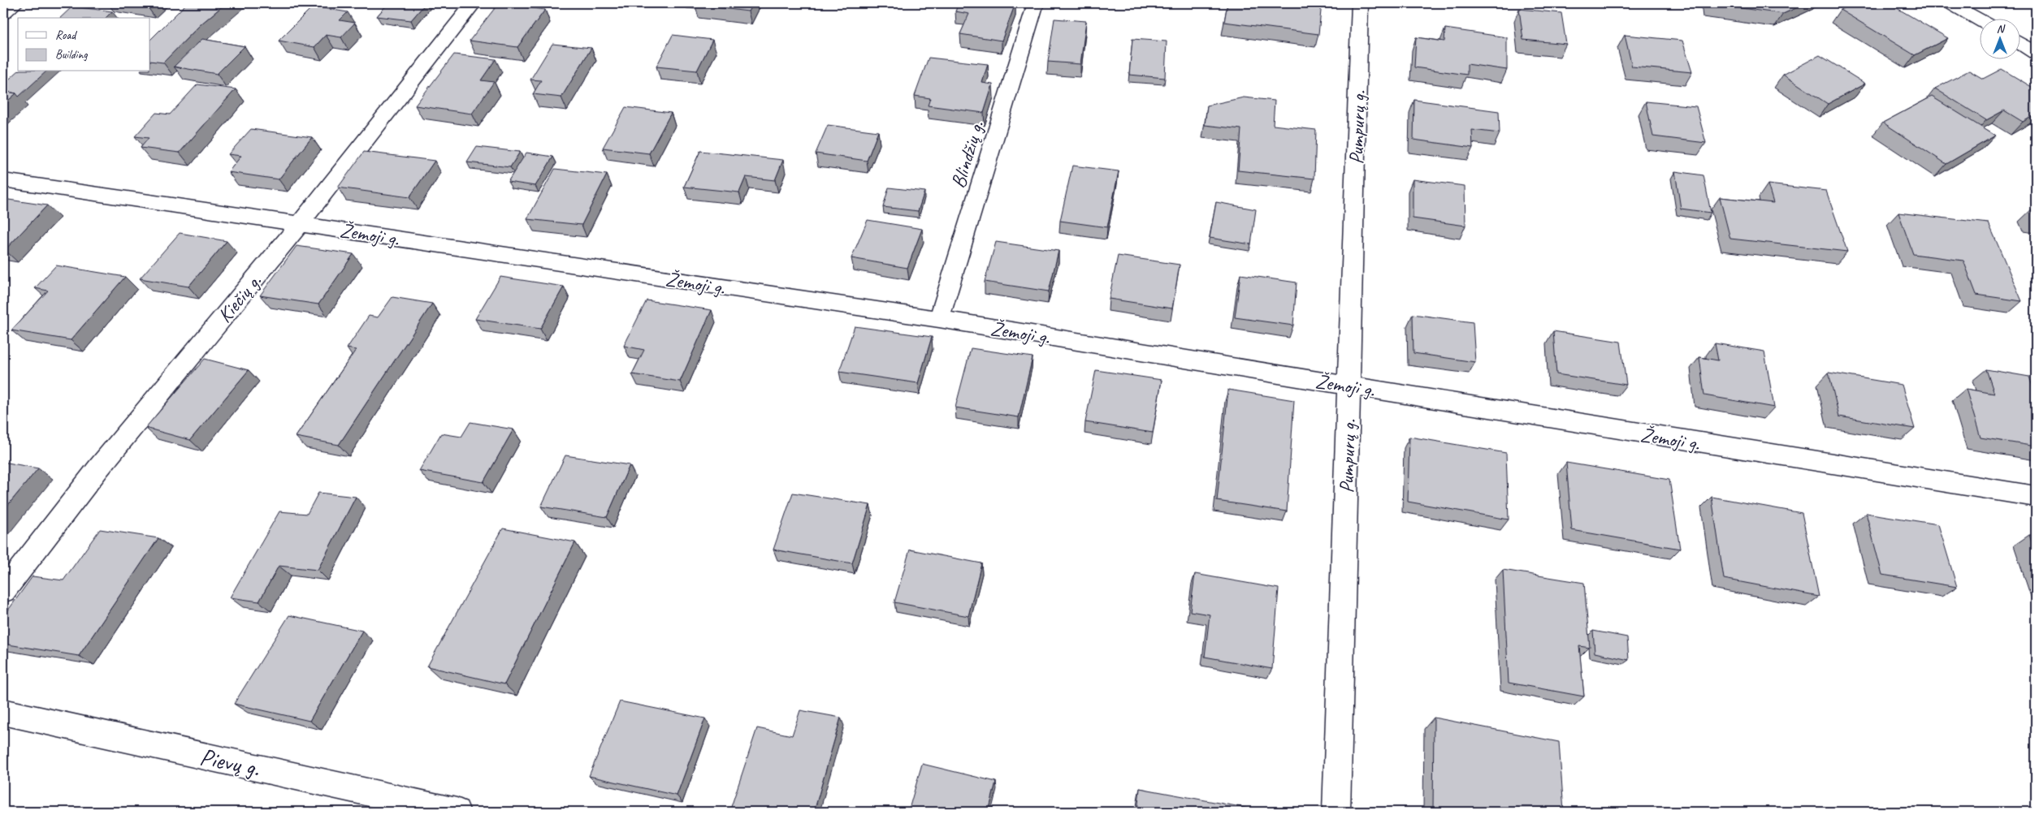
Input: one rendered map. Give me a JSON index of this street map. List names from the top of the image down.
{
  "streets": {
    "street": [
      "Pumpurų g.",
      "Blindžių g.",
      "Žemoji g.",
      "Kiečių g.",
      "Pievų g."
    ]
  },
  "crossings": [
    ["Pumpurų g.", "Žemoji g."],
    ["Blindžių g.", "Žemoji g."],
    ["Žemoji g.", "Kiečių g."]
  ],
  "legend": ["Road", "Building"],
  "north": "top"
}
